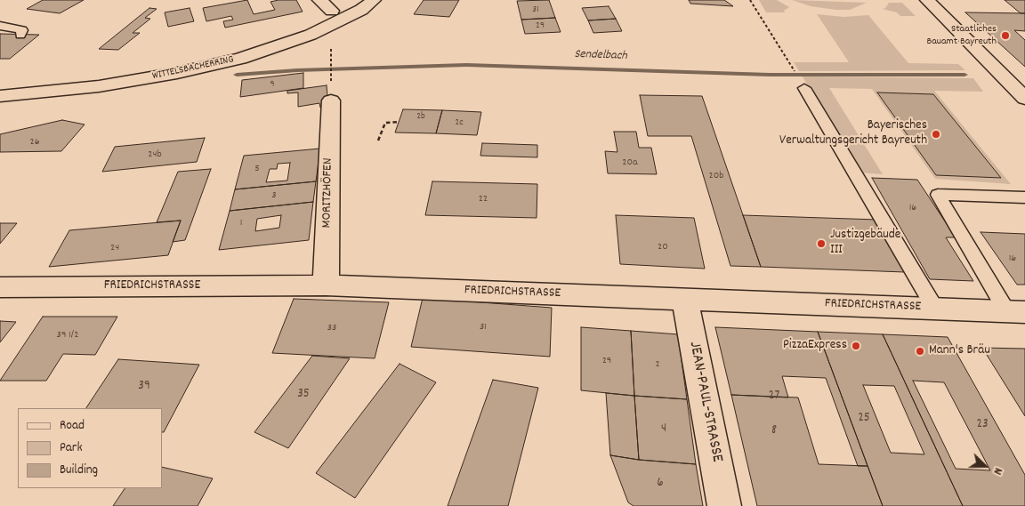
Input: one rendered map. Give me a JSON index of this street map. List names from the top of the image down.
{
  "streets": {
    "street": [
      "WITTELSBACHERRING",
      "MORITZHÖFEN",
      "FRIEDRICHSTRASSE",
      "JEAN-PAUL-STRASSE"
    ]
  },
  "crossings": [
    ["MORITZHÖFEN", "FRIEDRICHSTRASSE"],
    ["FRIEDRICHSTRASSE", "JEAN-PAUL-STRASSE"]
  ],
  "water": ["Sendelbach"],
  "places": [
    "Staatliches Bauamt Bayreuth",
    "Bayerisches Verwaltungsgericht Bayreuth",
    "Justizgebäude III",
    "PizzaExpress",
    "Mann's Bräu"
  ],
  "house_numbers": [
    "31",
    "29",
    "9",
    "2b",
    "2c",
    "26",
    "24b",
    "20a",
    "5",
    "20b",
    "3",
    "22",
    "16",
    "1",
    "20",
    "24",
    "16",
    "31",
    "33",
    "39 1/2",
    "29",
    "2",
    "39",
    "35",
    "27",
    "25",
    "23",
    "4",
    "8",
    "6"
  ],
  "legend": ["Road", "Park", "Building"],
  "north": "right"
}
